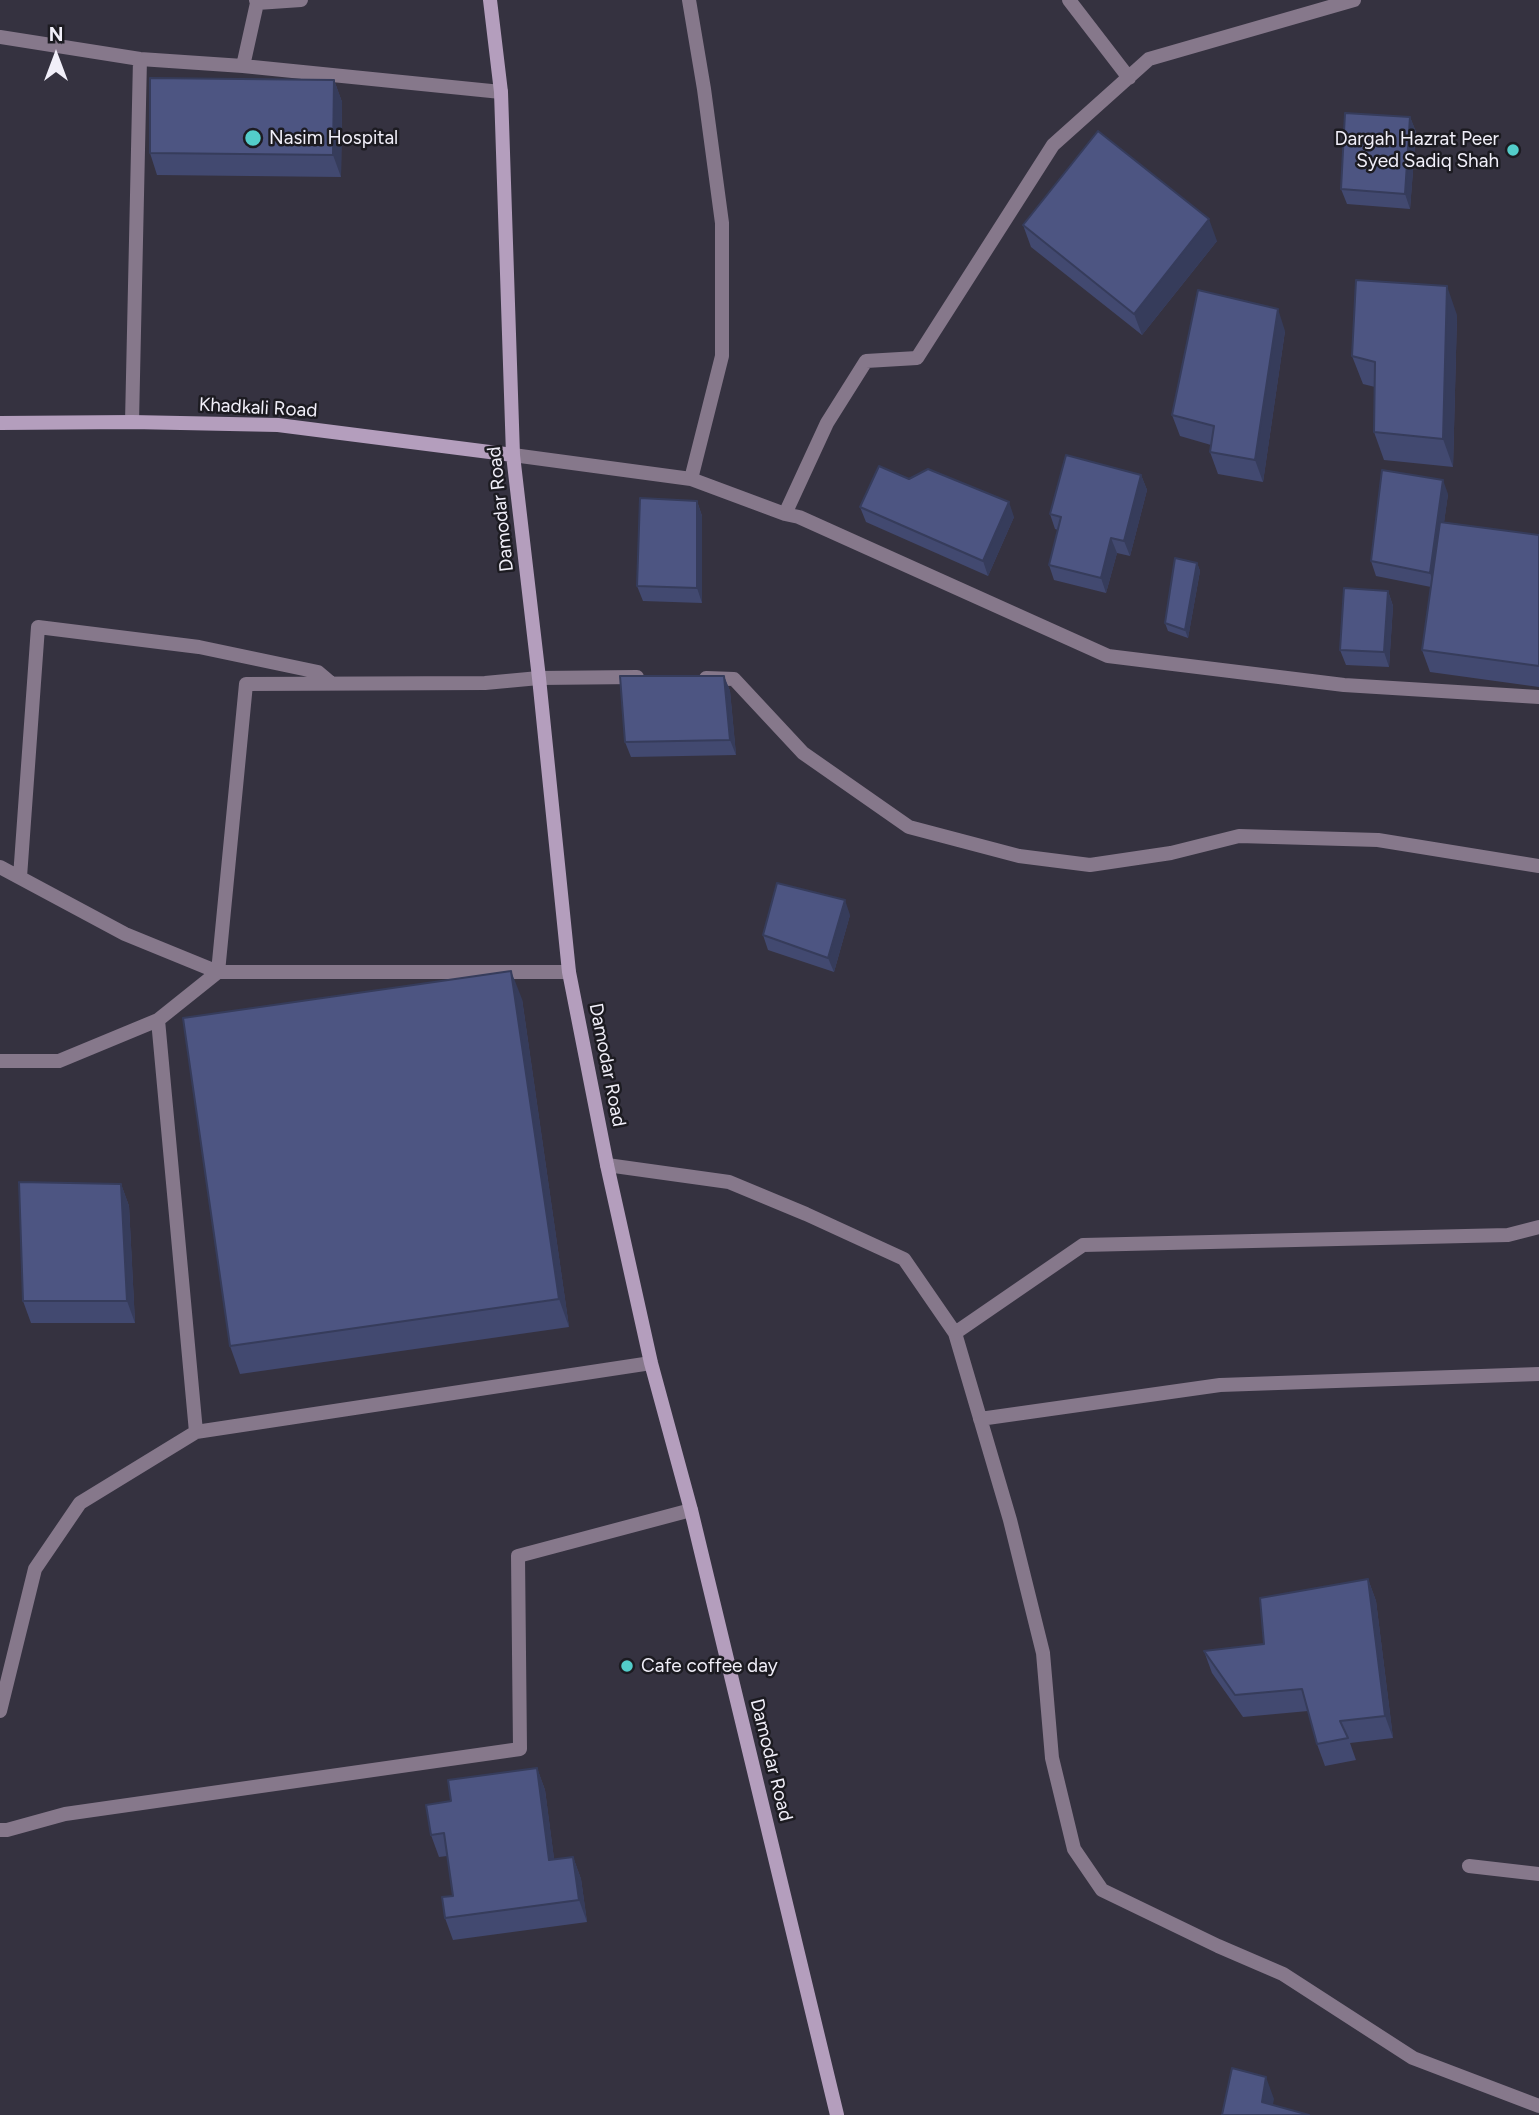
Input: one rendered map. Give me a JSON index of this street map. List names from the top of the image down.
{
  "streets": {
    "street": ["Khadkali Road", "Damodar Road"]
  },
  "crossings": [
    ["Khadkali Road", "Damodar Road"]
  ],
  "places": ["Nasim Hospital", "Dargah Hazrat Peer Syed Sadiq Shah", "Cafe coffee day"],
  "north": "top"
}
